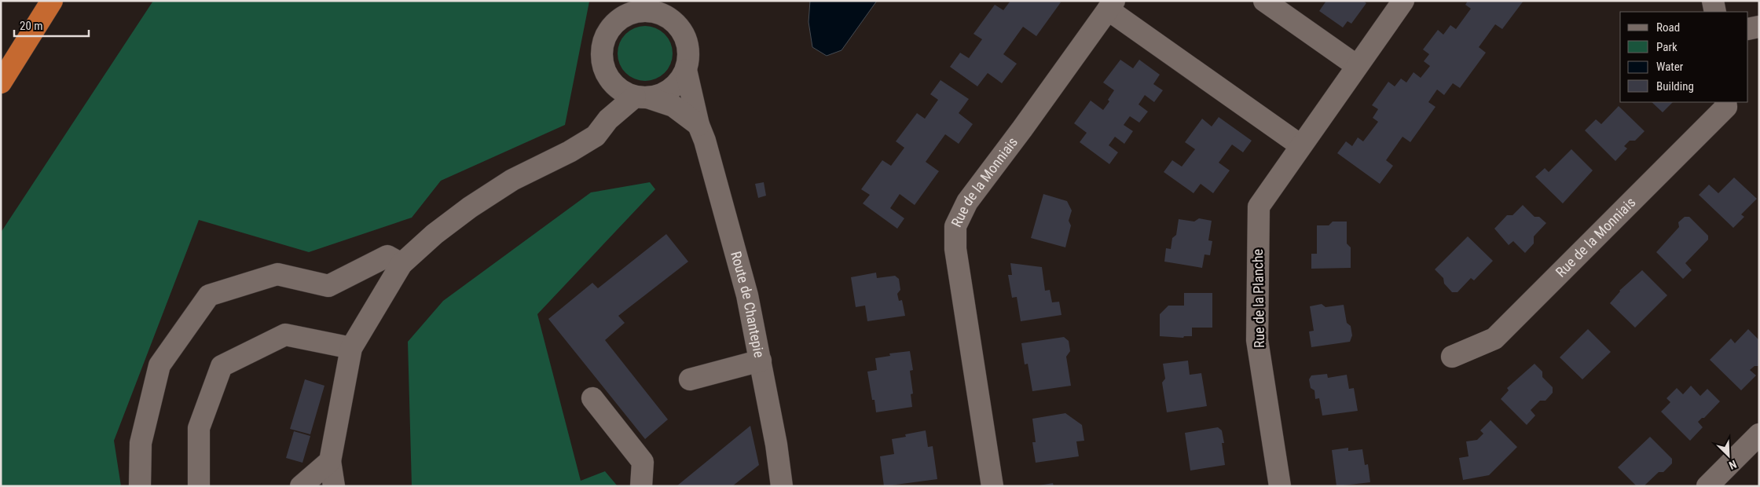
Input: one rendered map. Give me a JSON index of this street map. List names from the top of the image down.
{
  "streets": {
    "street": ["Rue de la Monniais", "Rue de la Planche", "Route de Chantepie"]
  },
  "legend": [
    "Road",
    "Park",
    "Water",
    "Building"
  ],
  "scale_bar": "20 m",
  "north": "bottom right"
}
